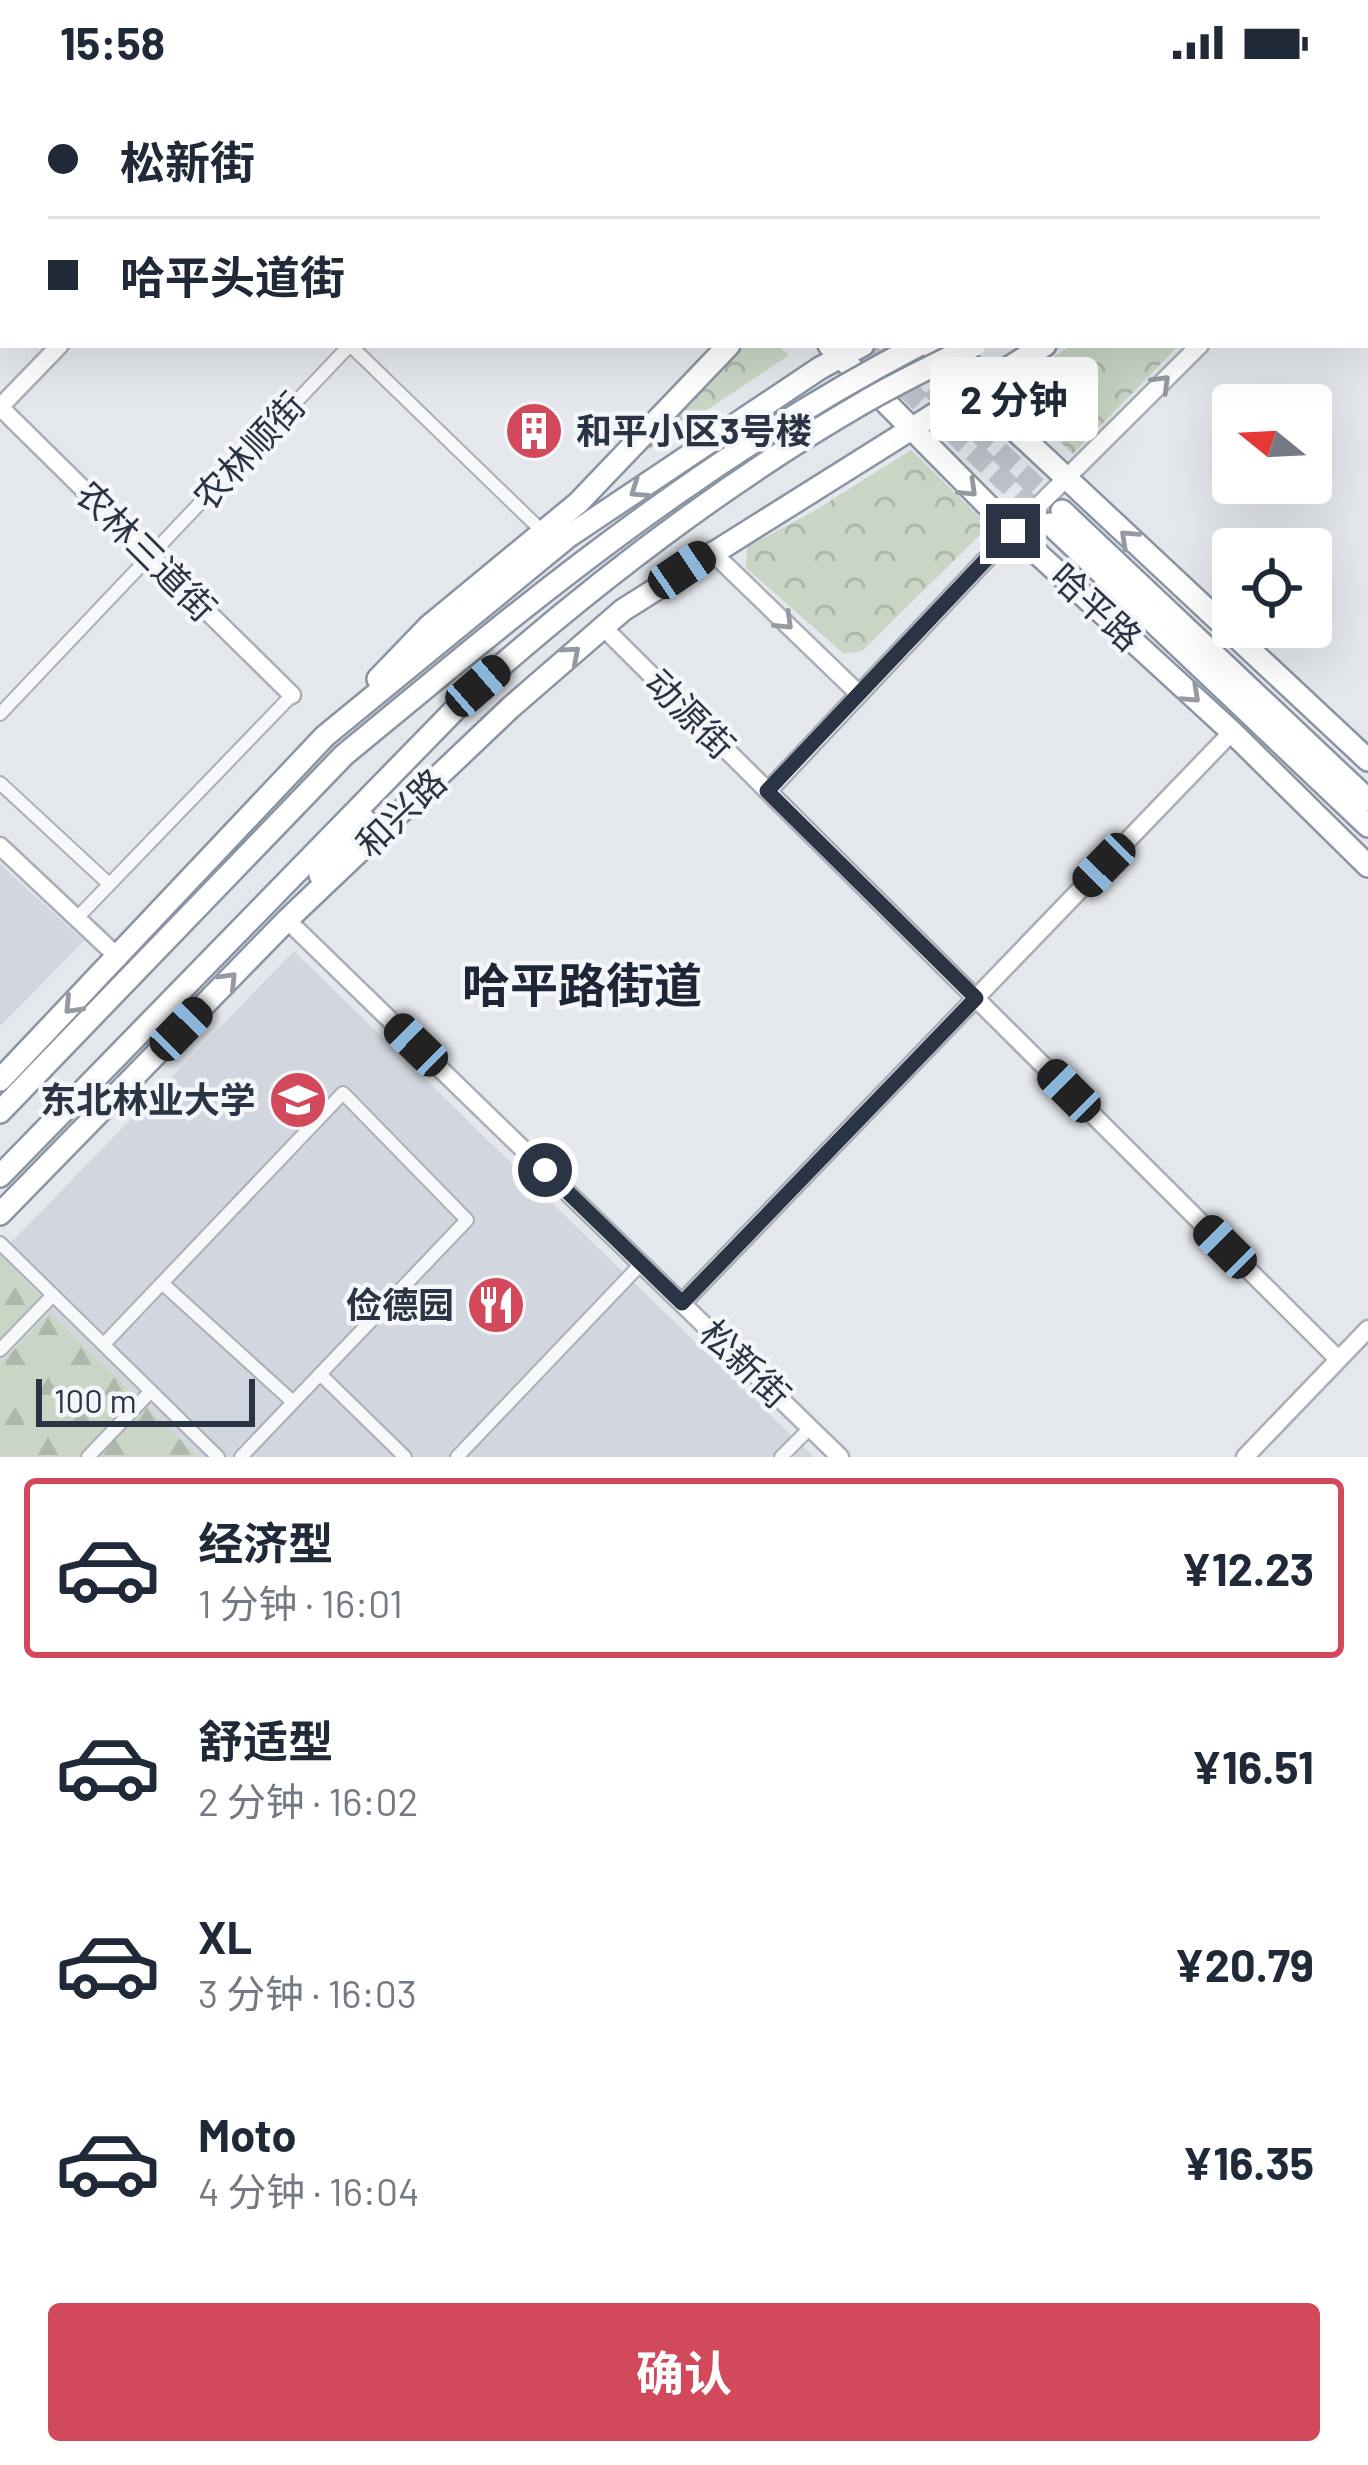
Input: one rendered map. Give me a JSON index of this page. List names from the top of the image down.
{
  "streets": {
    "highway": ["哈平路", "和兴路"],
    "street": [
      "农林顺街",
      "农林三道街",
      "动源街",
      "松新街"
    ]
  },
  "crossings": [
    ["农林顺街", "农林三道街"],
    ["哈平路", "和兴路"],
    ["动源街", "和兴路"],
    ["和兴路", "松新街"]
  ],
  "districts": ["哈平路街道"],
  "places": {
    "building": ["和平小区3号楼"],
    "school or university": ["东北林业大学"],
    "restaurant": ["俭德园"]
  },
  "scale_bar": "100 m",
  "north": "left",
  "page": {
    "status": "15:58",
    "banner": ["松新街", "哈平头道街"],
    "bubble": "2 分钟",
    "scale": "100 m",
    "list": [
      {
        "name": "经济型",
        "note": "1 分钟 · 16:01",
        "value": "¥12.23"
      },
      {
        "name": "舒适型",
        "note": "2 分钟 · 16:02",
        "value": "¥16.51"
      },
      {
        "name": "XL",
        "note": "3 分钟 · 16:03",
        "value": "¥20.79"
      },
      {
        "name": "Moto",
        "note": "4 分钟 · 16:04",
        "value": "¥16.35"
      }
    ],
    "buttons": "确认"
  }
}
